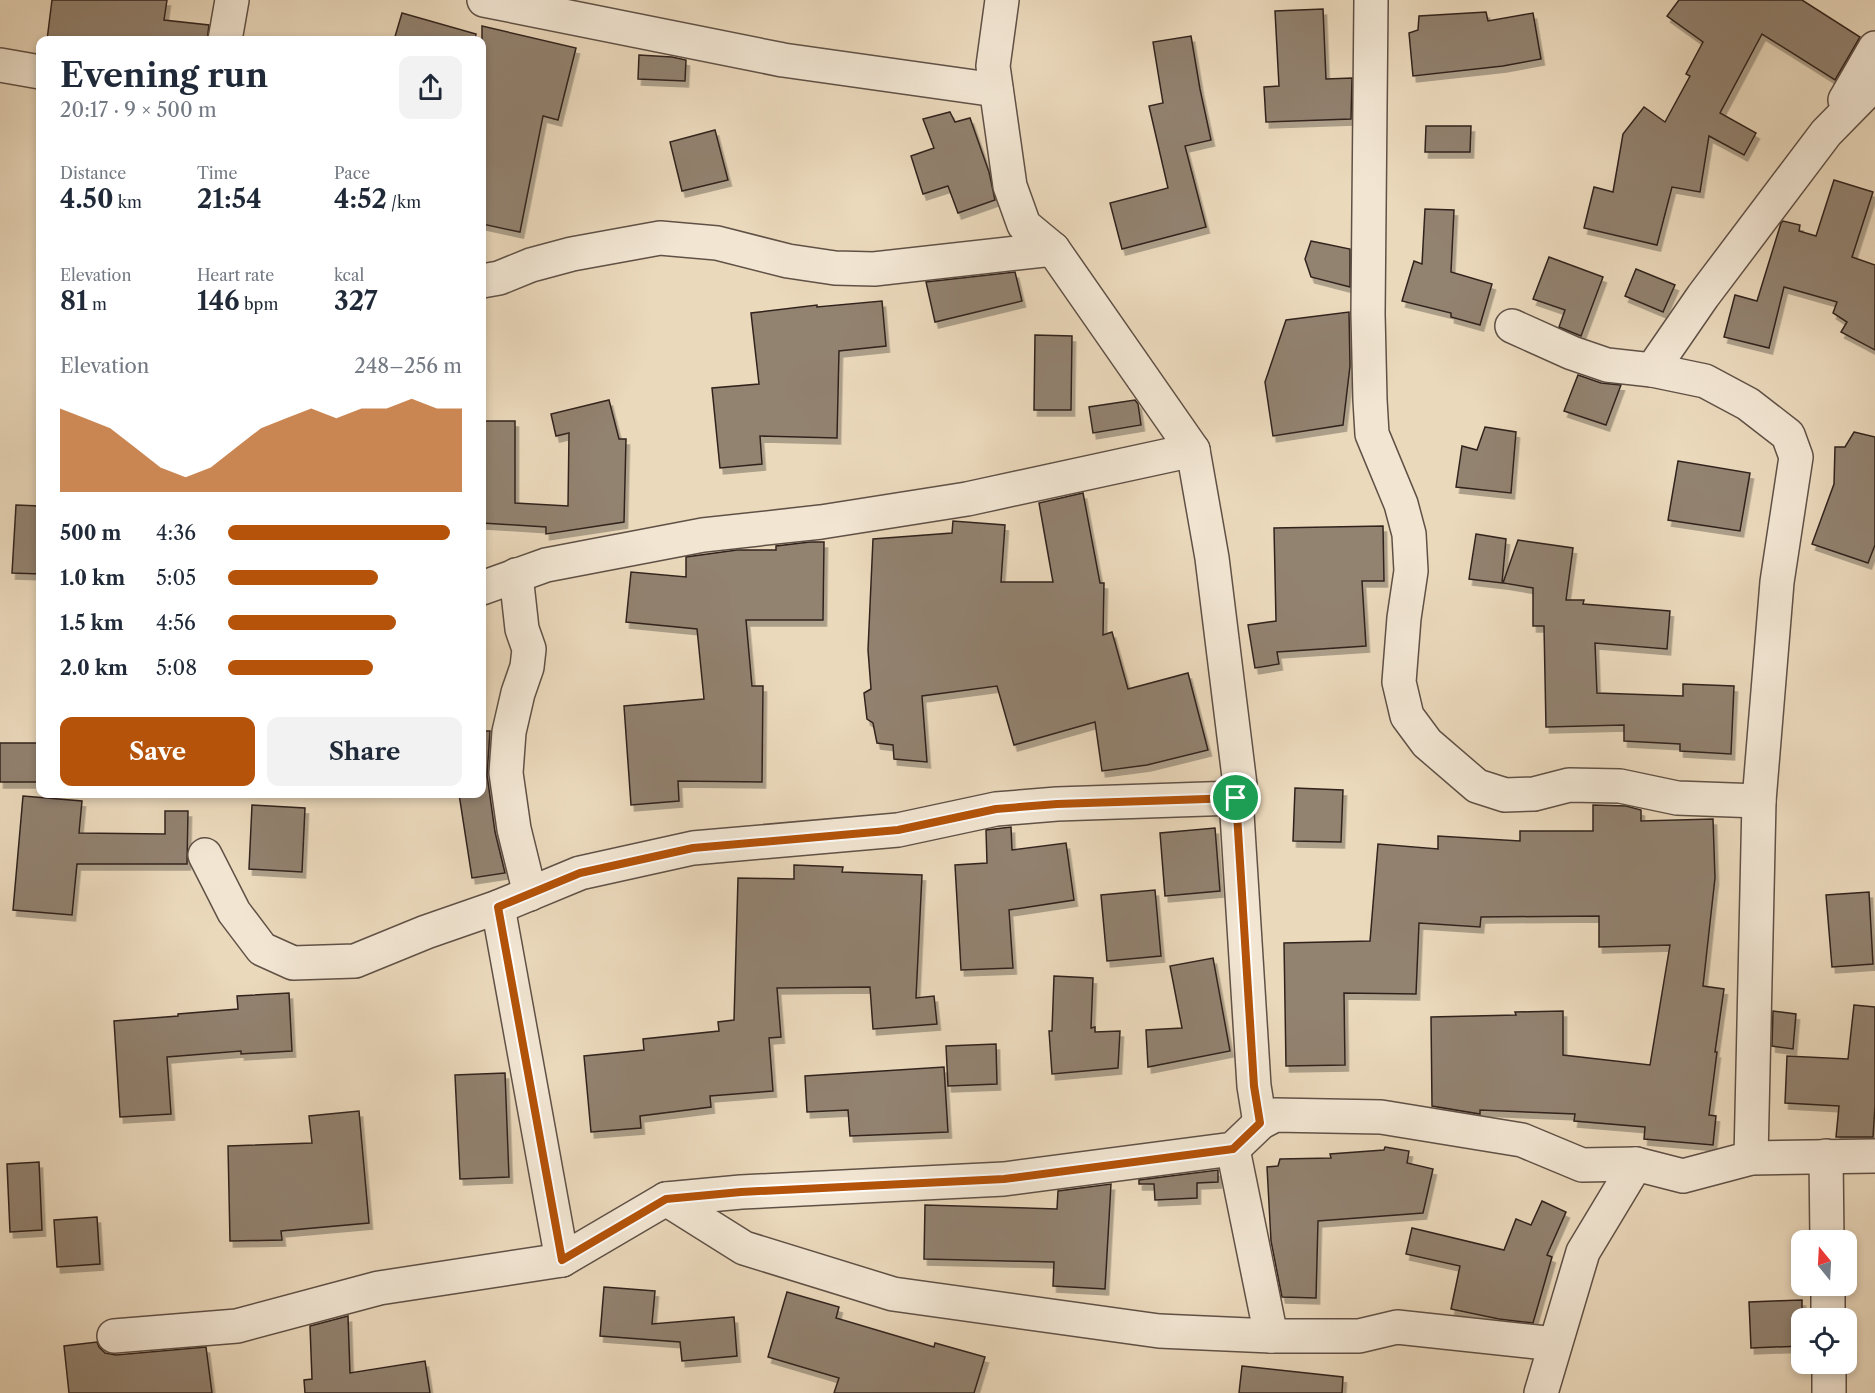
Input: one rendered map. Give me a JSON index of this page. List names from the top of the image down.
{
  "north": "top",
  "page": {
    "heading": ["Evening run", "20:17 · 9 × 500 m"],
    "stats": [
      ["Distance", "4.50 km"],
      ["Time", "21:54"],
      ["Pace", "4:52 /km"],
      ["Elevation", "81 m"],
      ["Heart rate", "146 bpm"],
      ["kcal", "327"]
    ],
    "chart": ["Elevation", "248–256 m"],
    "list": [
      {
        "name": "500 m",
        "note": "4:36"
      },
      {
        "name": "1.0 km",
        "note": "5:05"
      },
      {
        "name": "1.5 km",
        "note": "4:56"
      },
      {
        "name": "2.0 km",
        "note": "5:08"
      }
    ],
    "buttons": ["Save", "Share"]
  }
}
